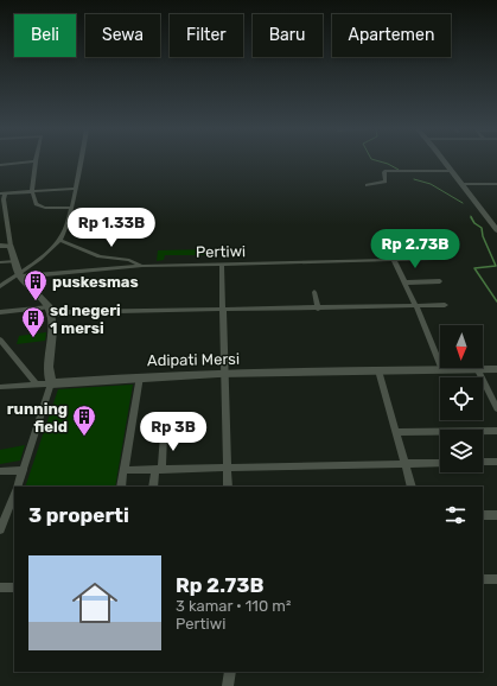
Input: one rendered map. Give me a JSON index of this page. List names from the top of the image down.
{
  "streets": {
    "street": ["Pertiwi", "Adipati Mersi"]
  },
  "places": {
    "building": ["puskesmas", "sd negeri 1 mersi", "running field"]
  },
  "north": "bottom",
  "page": {
    "chip": [
      "Beli",
      "Sewa",
      "Filter",
      "Baru",
      "Apartemen"
    ],
    "price": ["Rp 1.33B", "Rp 2.73B", "Rp 3B"],
    "heading": "3 properti",
    "list": [
      {
        "name": "Rp 2.73B",
        "note": "3 kamar · 110 m² · Pertiwi"
      }
    ]
  }
}
